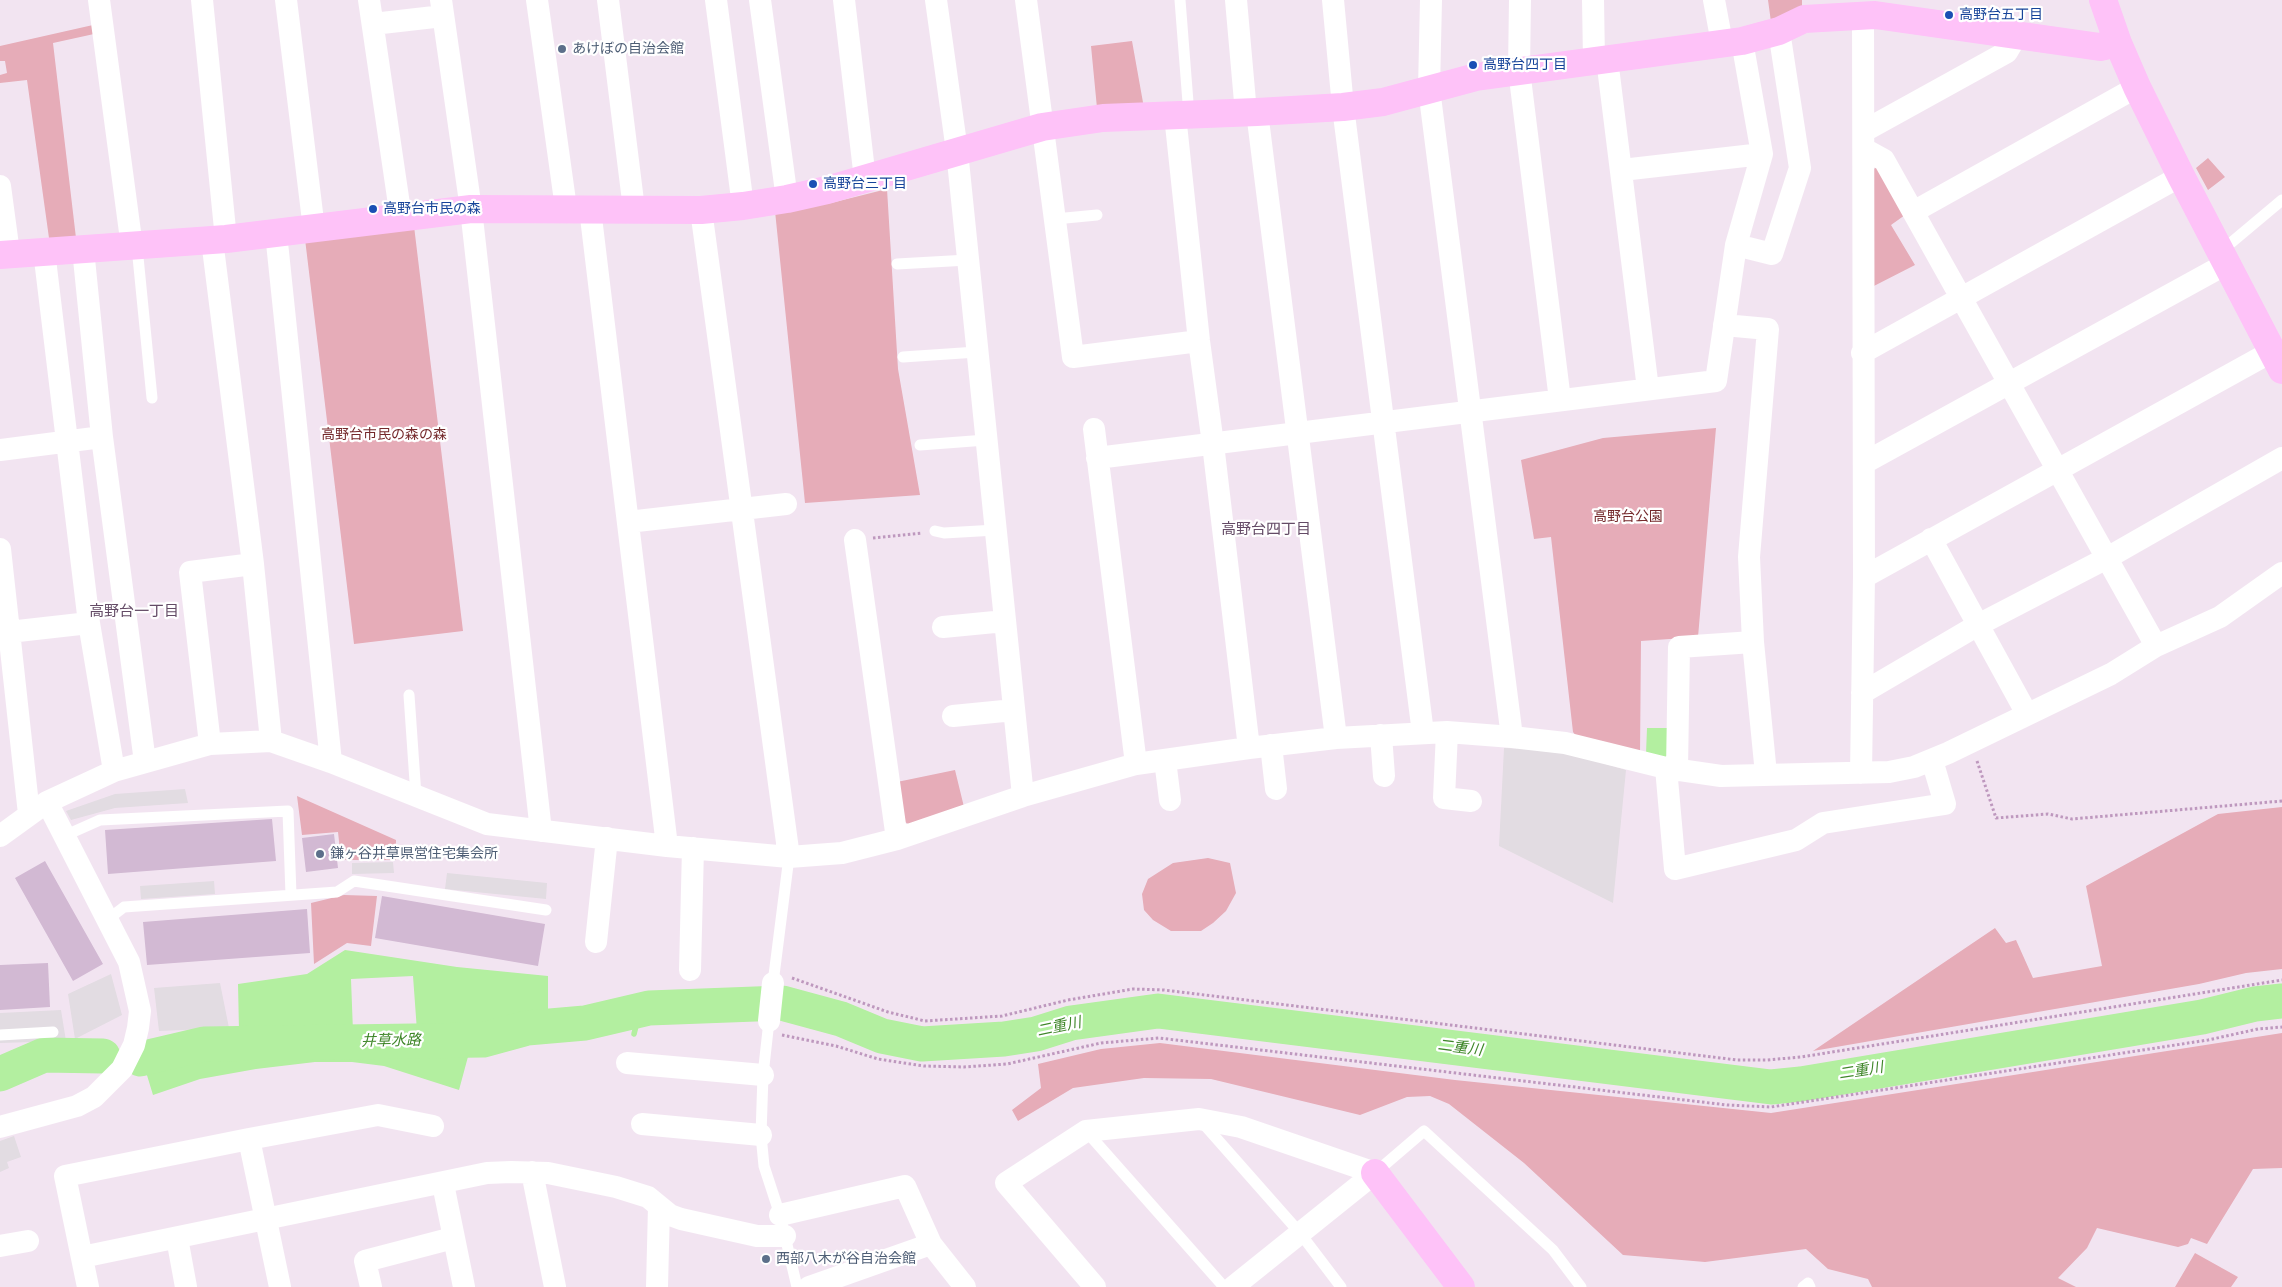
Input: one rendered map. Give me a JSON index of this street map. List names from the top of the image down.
{
  "districts": ["高野台四丁目", "高野台一丁目"],
  "water": ["二重川", "井草水路"],
  "parks": ["高野台市民の森の森", "高野台公園"],
  "places": [
    "高野台五丁目",
    "あけぼの自治会館",
    "高野台四丁目",
    "高野台三丁目",
    "高野台市民の森",
    "鎌ヶ谷井草県営住宅集会所",
    "西部八木が谷自治会館"
  ]
}
